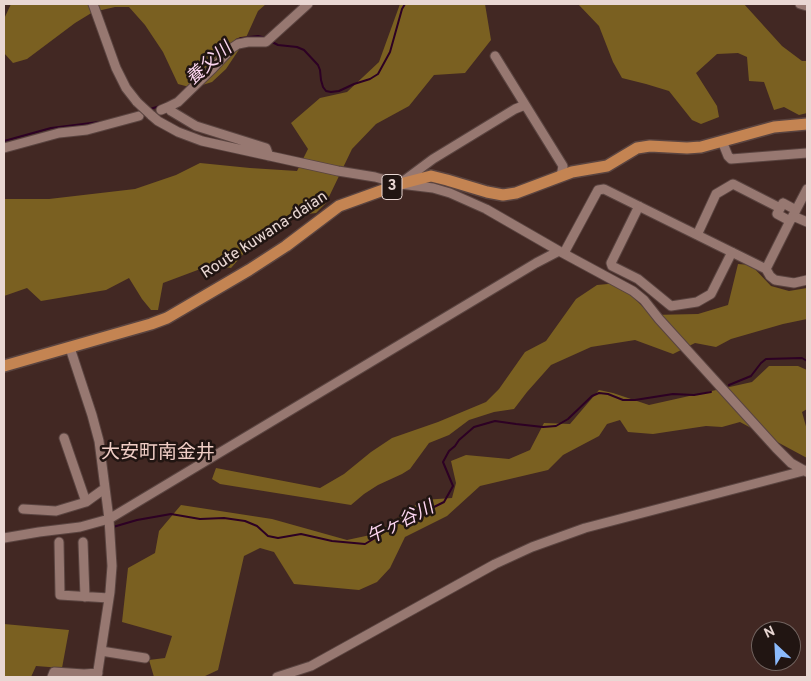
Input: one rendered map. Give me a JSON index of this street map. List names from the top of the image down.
{
  "streets": {
    "main road": ["3", "Route kuwana-daian"]
  },
  "districts": ["大安町南金井"],
  "water": ["養父川", "午ヶ谷川"],
  "north": "top left"
}
